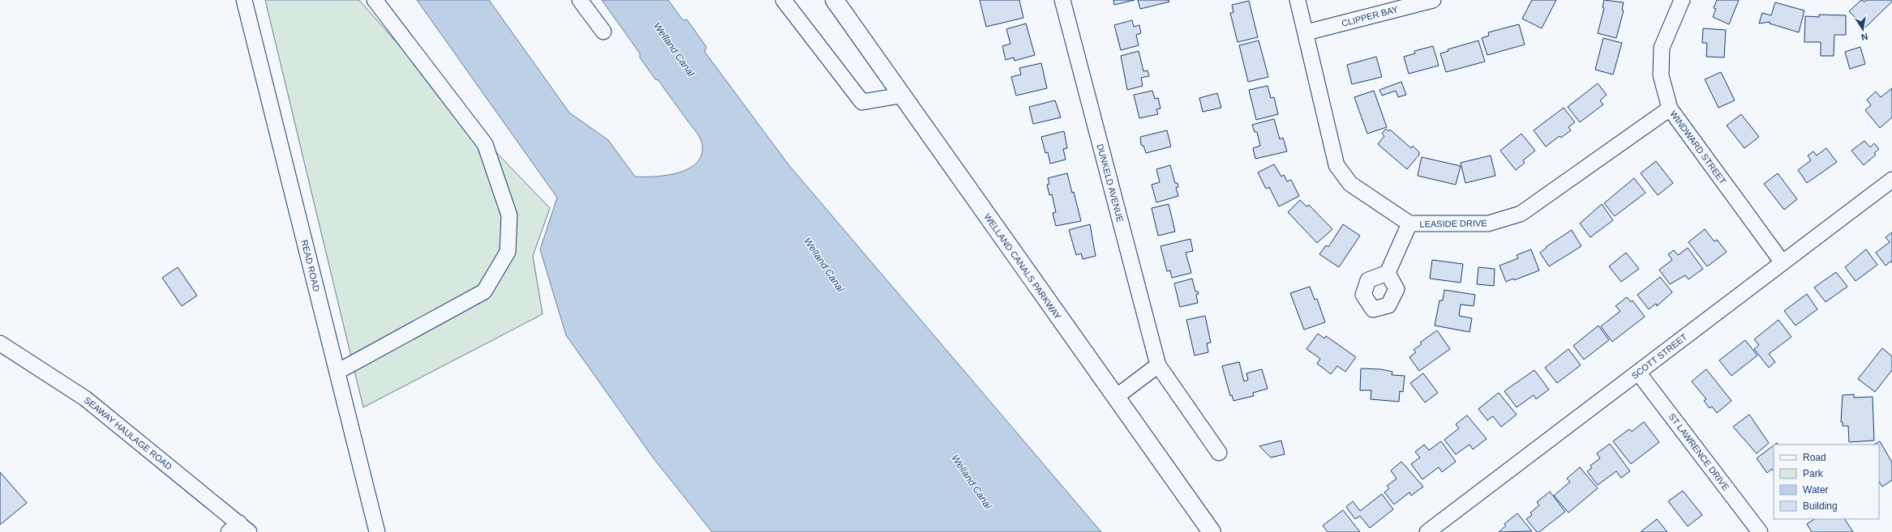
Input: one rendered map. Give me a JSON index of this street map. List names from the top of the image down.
{
  "streets": {
    "main road": ["WELLAND CANALS PARKWAY"],
    "street": [
      "CLIPPER BAY",
      "WINDWARD STREET",
      "DUNKELD AVENUE",
      "LEASIDE DRIVE",
      "READ ROAD",
      "SCOTT STREET",
      "SEAWAY HAULAGE ROAD",
      "ST LAWRENCE DRIVE"
    ]
  },
  "crossings": [
    ["CLIPPER BAY", "LEASIDE DRIVE"],
    ["WINDWARD STREET", "LEASIDE DRIVE"],
    ["WINDWARD STREET", "SCOTT STREET"],
    ["SCOTT STREET", "ST LAWRENCE DRIVE"]
  ],
  "water": ["Welland Canal"],
  "legend": [
    "Road",
    "Park",
    "Water",
    "Building"
  ],
  "north": "bottom"
}
